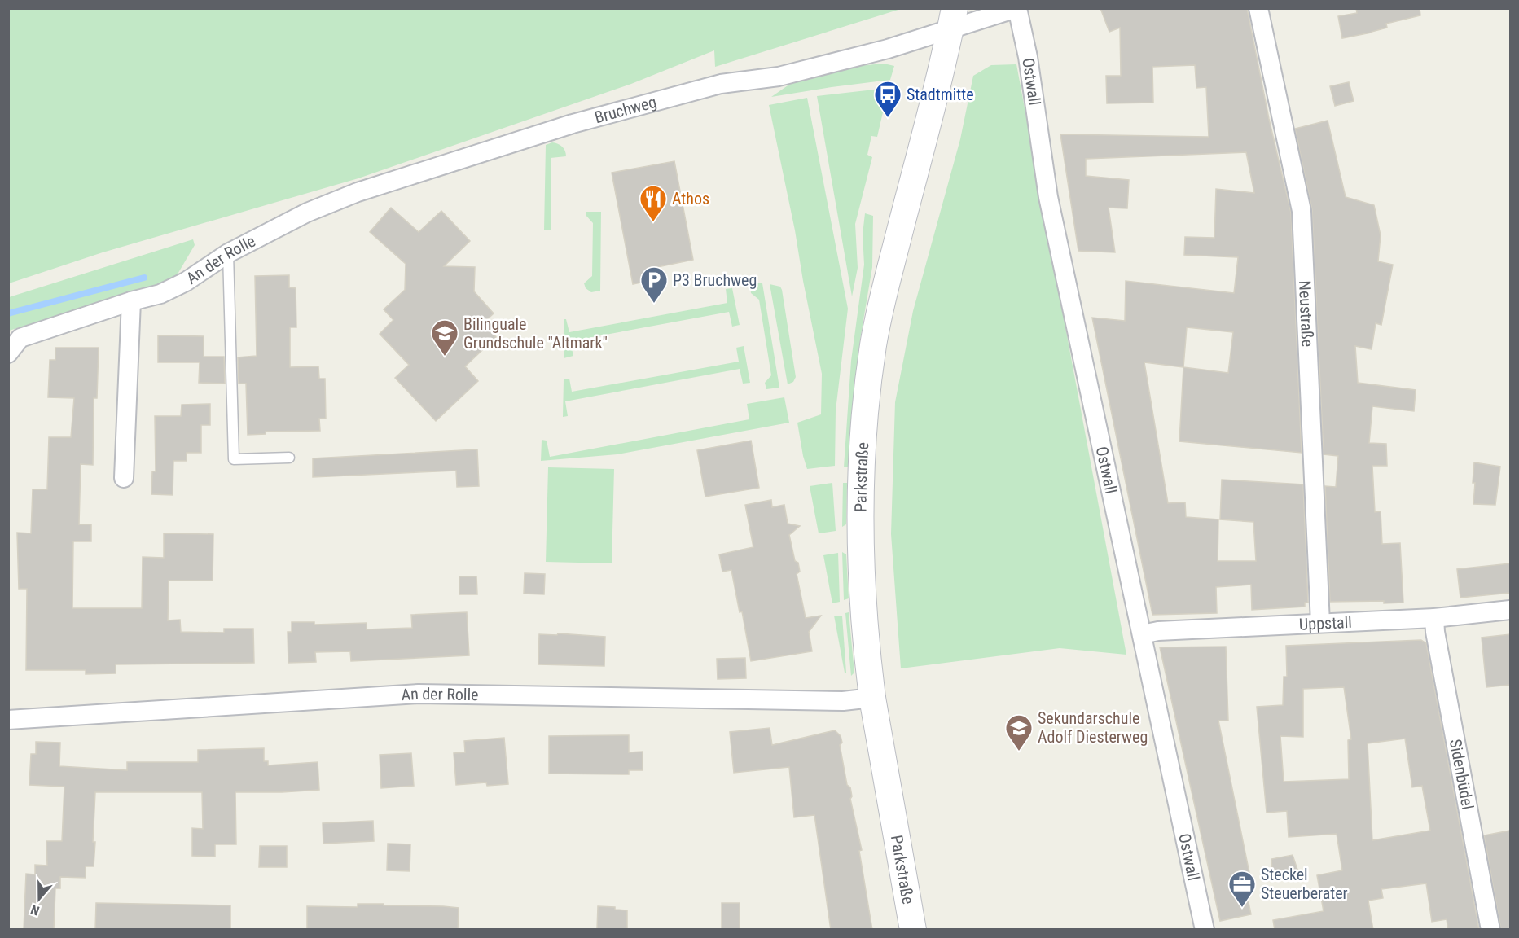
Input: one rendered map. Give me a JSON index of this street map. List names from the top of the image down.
{
  "streets": {
    "main road": ["Parkstraße"],
    "street": [
      "Ostwall",
      "Bruchweg",
      "An der Rolle",
      "Neustraße",
      "Uppstall",
      "Sidenbüdel"
    ]
  },
  "crossings": [
    ["Ostwall", "Bruchweg"],
    ["Ostwall", "Uppstall"],
    ["Bruchweg", "An der Rolle"],
    ["Bruchweg", "Parkstraße"],
    ["An der Rolle", "Parkstraße"],
    ["Neustraße", "Uppstall"],
    ["Uppstall", "Sidenbüdel"]
  ],
  "places": {
    "bus stop": ["Stadtmitte"],
    "restaurant": ["Athos"],
    "parking": ["P3 Bruchweg"],
    "school or university": ["Bilinguale Grundschule \"Altmark\"", "Sekundarschule Adolf Diesterweg"],
    "office": ["Steckel Steuerberater"]
  },
  "north": "bottom"
}
